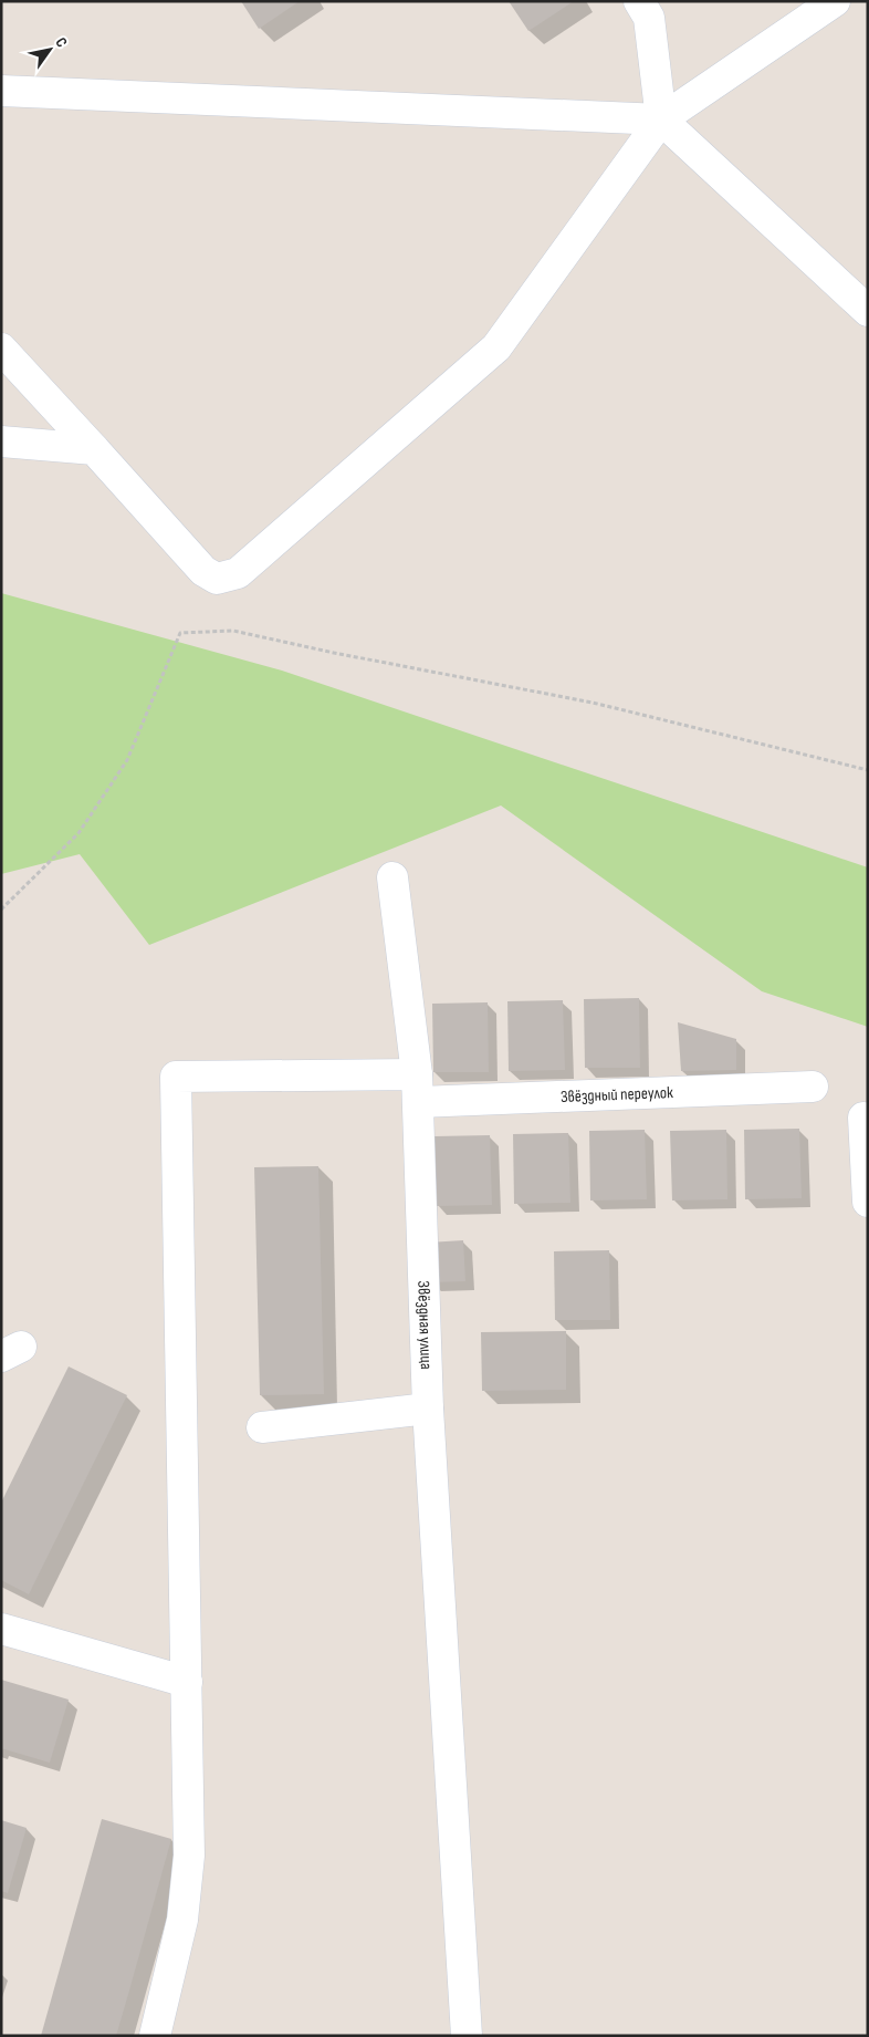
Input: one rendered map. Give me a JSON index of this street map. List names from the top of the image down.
{
  "streets": {
    "street": ["Звёздный переулок", "Звёздная улица"]
  },
  "crossings": [
    ["Звёздный переулок", "Звёздная улица"]
  ],
  "north": "top right"
}
